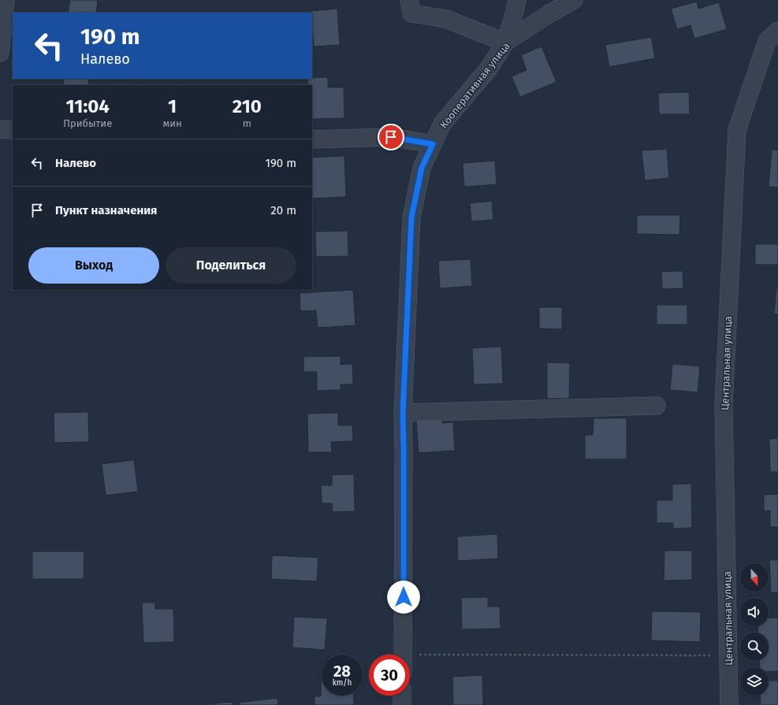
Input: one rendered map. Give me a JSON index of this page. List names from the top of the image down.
{
  "streets": {
    "street": ["Кооперативная улица", "Центральная улица"]
  },
  "north": "bottom",
  "page": {
    "turn": ["190 m", "Налево"],
    "eta": [
      "11:04",
      "Прибытие",
      "1",
      "мин",
      "210",
      "m"
    ],
    "list": [
      {
        "name": "Налево",
        "value": "190 m"
      },
      {
        "name": "Пункт назначения",
        "value": "20 m"
      }
    ],
    "buttons": ["Выход", "Поделиться"],
    "speed": "28 km/h",
    "limit": "30"
  }
}
